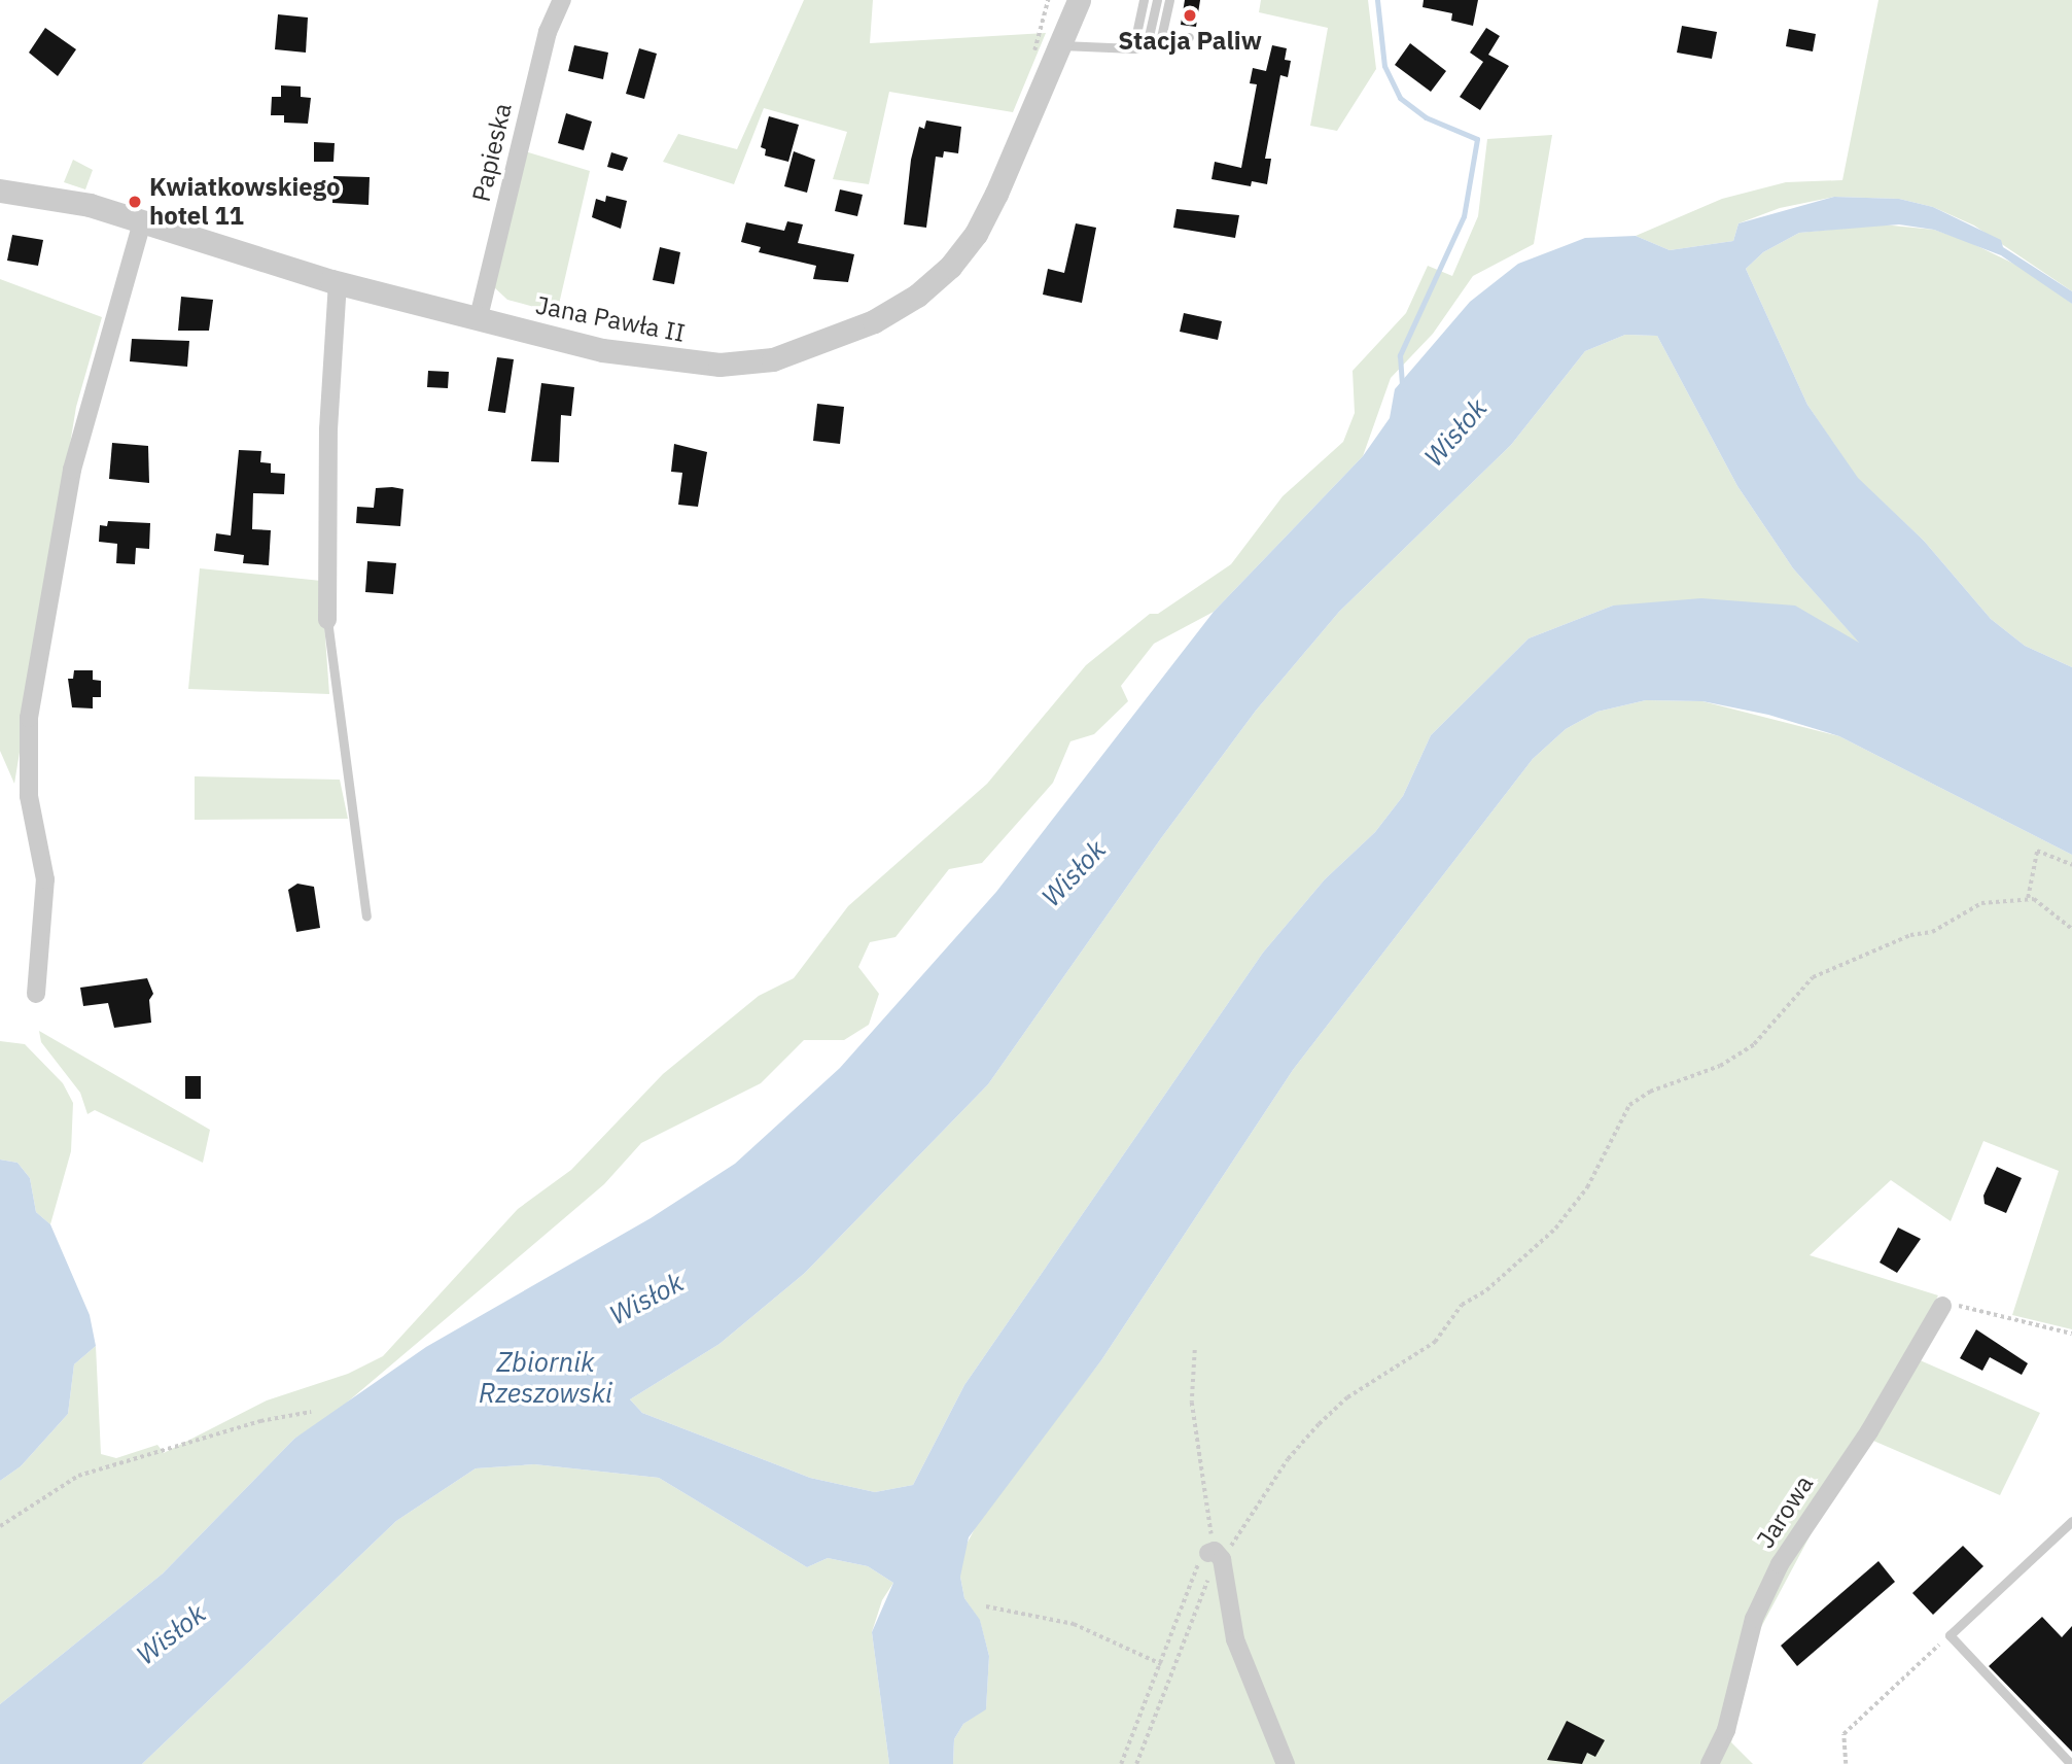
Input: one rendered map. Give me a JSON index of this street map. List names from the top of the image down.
{
  "streets": {
    "street": ["Papieska", "Jana Pawła II", "Jarowa"]
  },
  "crossings": [
    ["Papieska", "Jana Pawła II"]
  ],
  "water": ["Wisłok", "Zbiornik Rzeszowski"],
  "places": ["Stacja Paliw", "Kwiatkowskiego hotel 11"]
}
